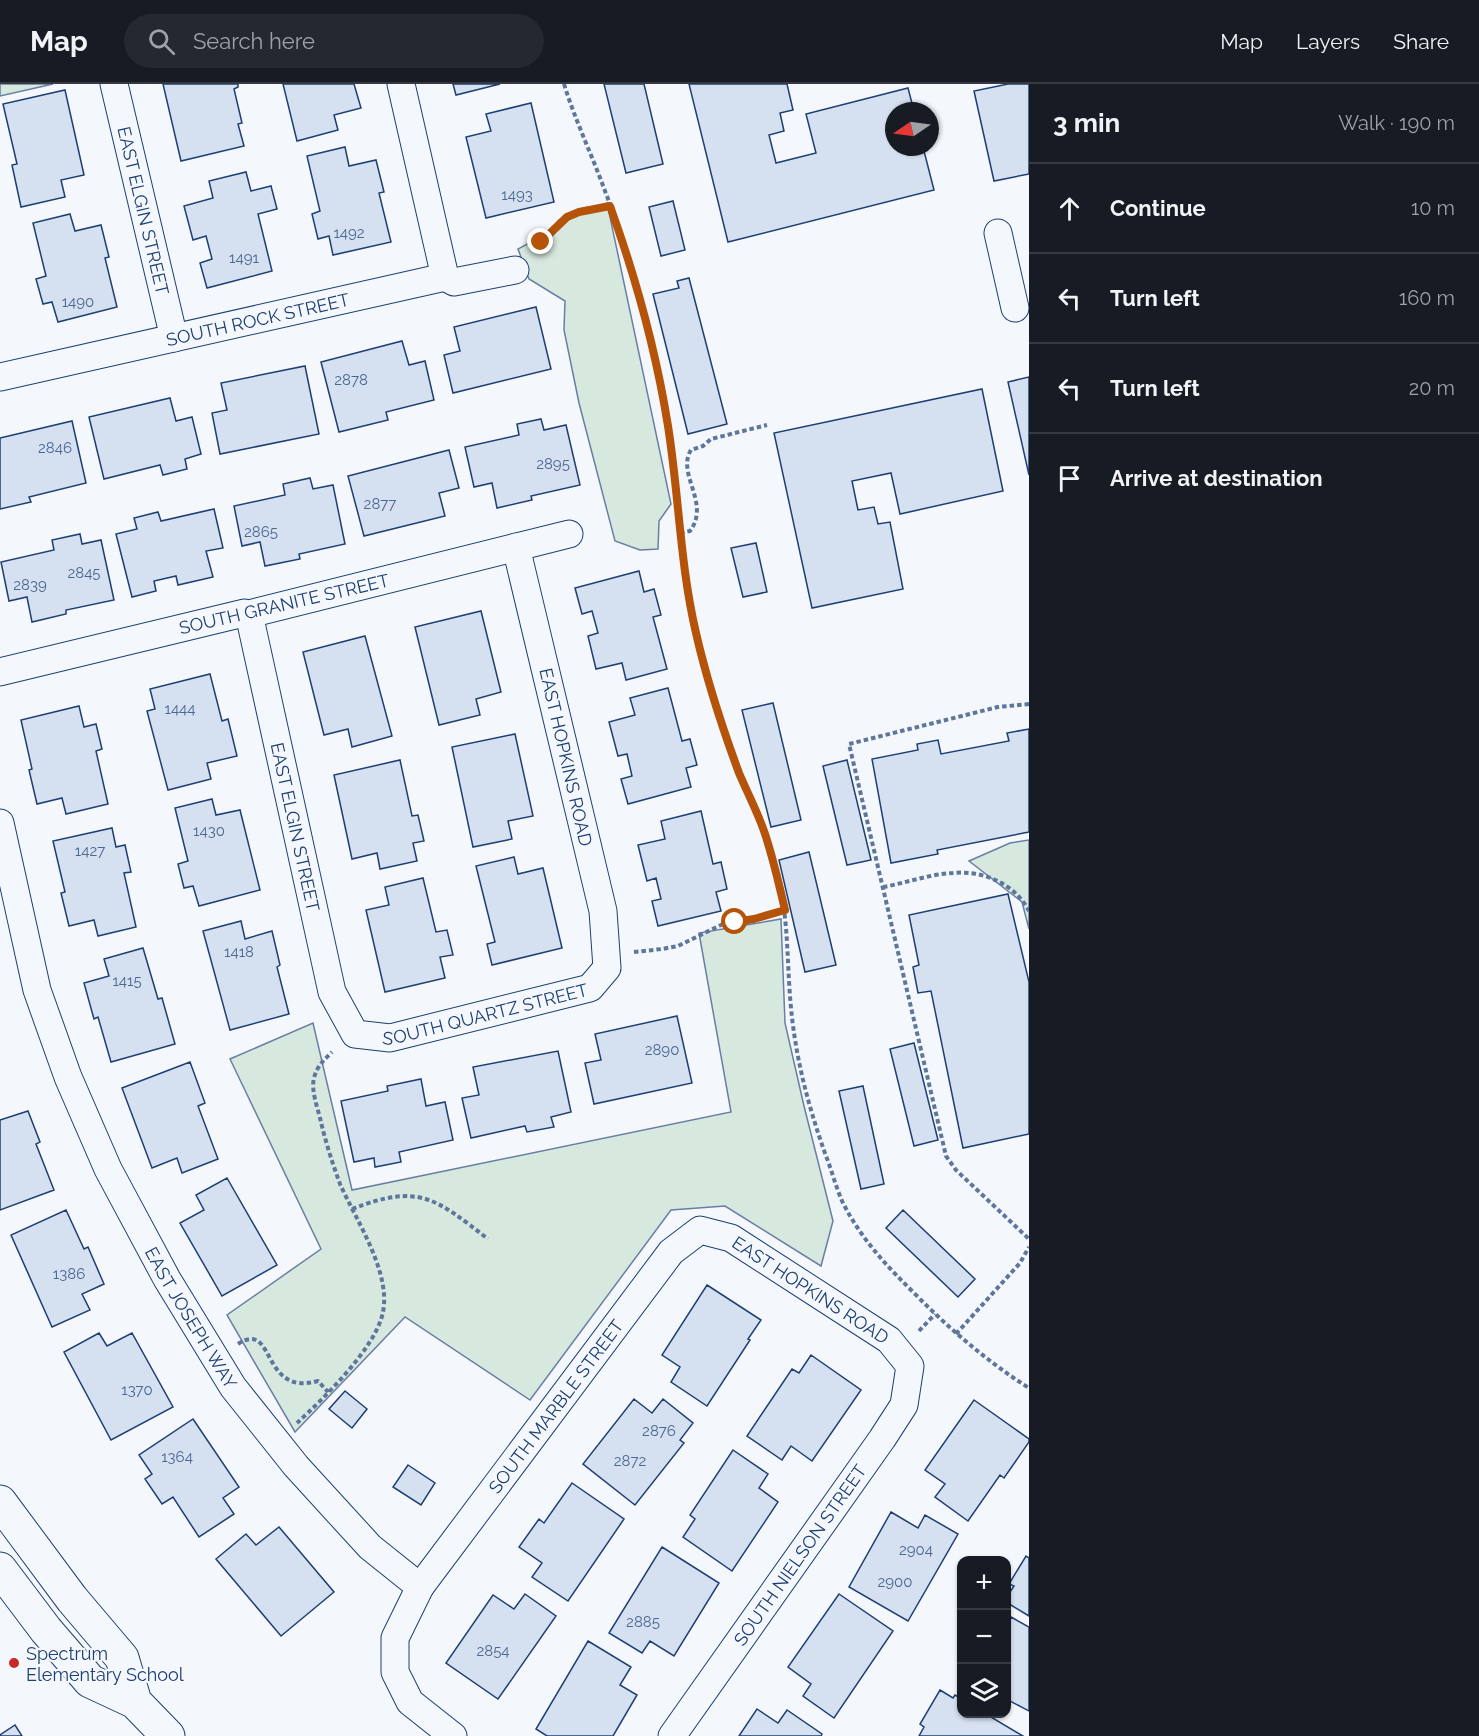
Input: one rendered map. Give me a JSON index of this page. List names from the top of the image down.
{
  "streets": {
    "street": [
      "EAST ELGIN STREET",
      "SOUTH ROCK STREET",
      "SOUTH GRANITE STREET",
      "EAST HOPKINS ROAD",
      "SOUTH QUARTZ STREET",
      "EAST JOSEPH WAY",
      "SOUTH MARBLE STREET",
      "SOUTH NIELSON STREET"
    ]
  },
  "crossings": [
    ["EAST ELGIN STREET", "SOUTH ROCK STREET"],
    ["EAST ELGIN STREET", "SOUTH GRANITE STREET"],
    ["EAST ELGIN STREET", "SOUTH QUARTZ STREET"],
    ["SOUTH GRANITE STREET", "EAST HOPKINS ROAD"],
    ["EAST HOPKINS ROAD", "SOUTH QUARTZ STREET"],
    ["EAST HOPKINS ROAD", "SOUTH MARBLE STREET"],
    ["EAST HOPKINS ROAD", "SOUTH NIELSON STREET"],
    ["EAST JOSEPH WAY", "SOUTH MARBLE STREET"]
  ],
  "places": ["Spectrum Elementary School"],
  "house_numbers": [
    "1493",
    "1492",
    "1491",
    "1490",
    "2878",
    "2846",
    "2895",
    "2877",
    "2865",
    "2845",
    "2839",
    "1444",
    "1430",
    "1427",
    "1418",
    "1415",
    "2890",
    "1386",
    "1370",
    "2876",
    "1364",
    "2872",
    "2904",
    "2900",
    "2885",
    "2854"
  ],
  "north": "left",
  "page": {
    "header": "Map",
    "search": "Search here",
    "nav": ["Map", "Layers", "Share"],
    "heading": ["3 min", "Walk · 190 m"],
    "list": [
      ["Continue", "10 m"],
      ["Turn left", "160 m"],
      ["Turn left", "20 m"],
      "Arrive at destination"
    ],
    "map_buttons": ["+", "−"]
  }
}
